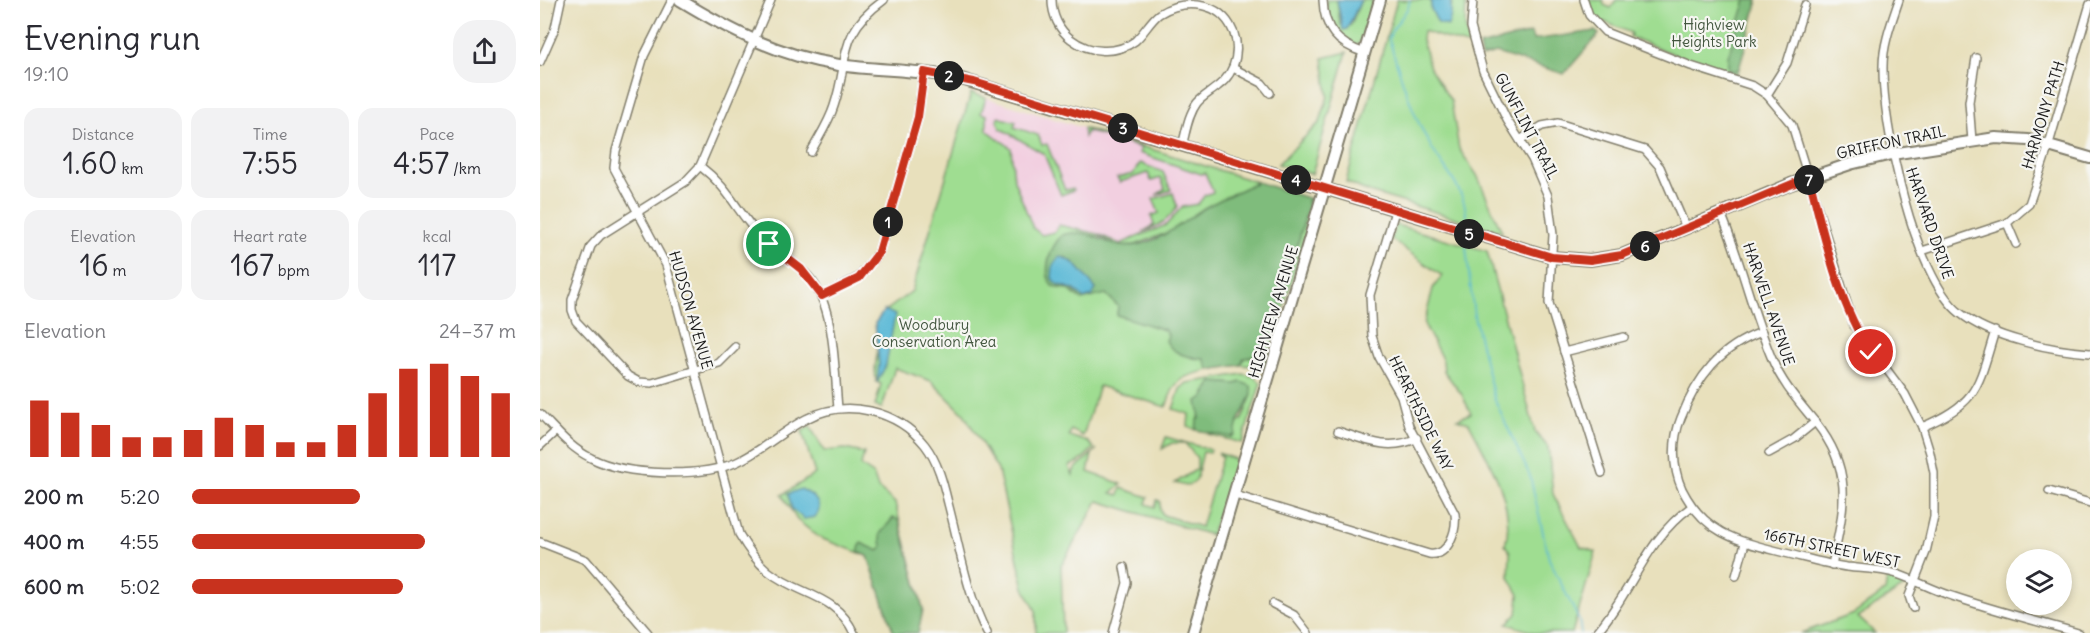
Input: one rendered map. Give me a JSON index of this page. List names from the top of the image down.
{
  "streets": {
    "street": [
      "HARMONY PATH",
      "GUNFLINT TRAIL",
      "GRIFFON TRAIL",
      "HARVARD DRIVE",
      "HARWELL AVENUE",
      "HUDSON AVENUE",
      "HIGHVIEW AVENUE",
      "HEARTHSIDE WAY",
      "166TH STREET WEST"
    ]
  },
  "crossings": [
    ["HARMONY PATH", "GRIFFON TRAIL"],
    ["HARMONY PATH", "HARVARD DRIVE"],
    ["GUNFLINT TRAIL", "GRIFFON TRAIL"],
    ["GRIFFON TRAIL", "HARVARD DRIVE"],
    ["GRIFFON TRAIL", "HARWELL AVENUE"],
    ["GRIFFON TRAIL", "HIGHVIEW AVENUE"],
    ["GRIFFON TRAIL", "HEARTHSIDE WAY"],
    ["HARWELL AVENUE", "166TH STREET WEST"],
    ["HIGHVIEW AVENUE", "HEARTHSIDE WAY"]
  ],
  "parks": ["Highview Heights Park", "Woodbury Conservation Area"],
  "page": {
    "heading": ["Evening run", "19:10"],
    "pins": [
      "2",
      "3",
      "4",
      "7",
      "1",
      "5",
      "6"
    ],
    "stats": [
      ["Distance", "1.60 km"],
      ["Time", "7:55"],
      ["Pace", "4:57 /km"],
      ["Elevation", "16 m"],
      ["Heart rate", "167 bpm"],
      ["kcal", "117"]
    ],
    "chart": ["Elevation", "24–37 m"],
    "list": [
      {
        "name": "200 m",
        "note": "5:20"
      },
      {
        "name": "400 m",
        "note": "4:55"
      },
      {
        "name": "600 m",
        "note": "5:02"
      }
    ]
  }
}
